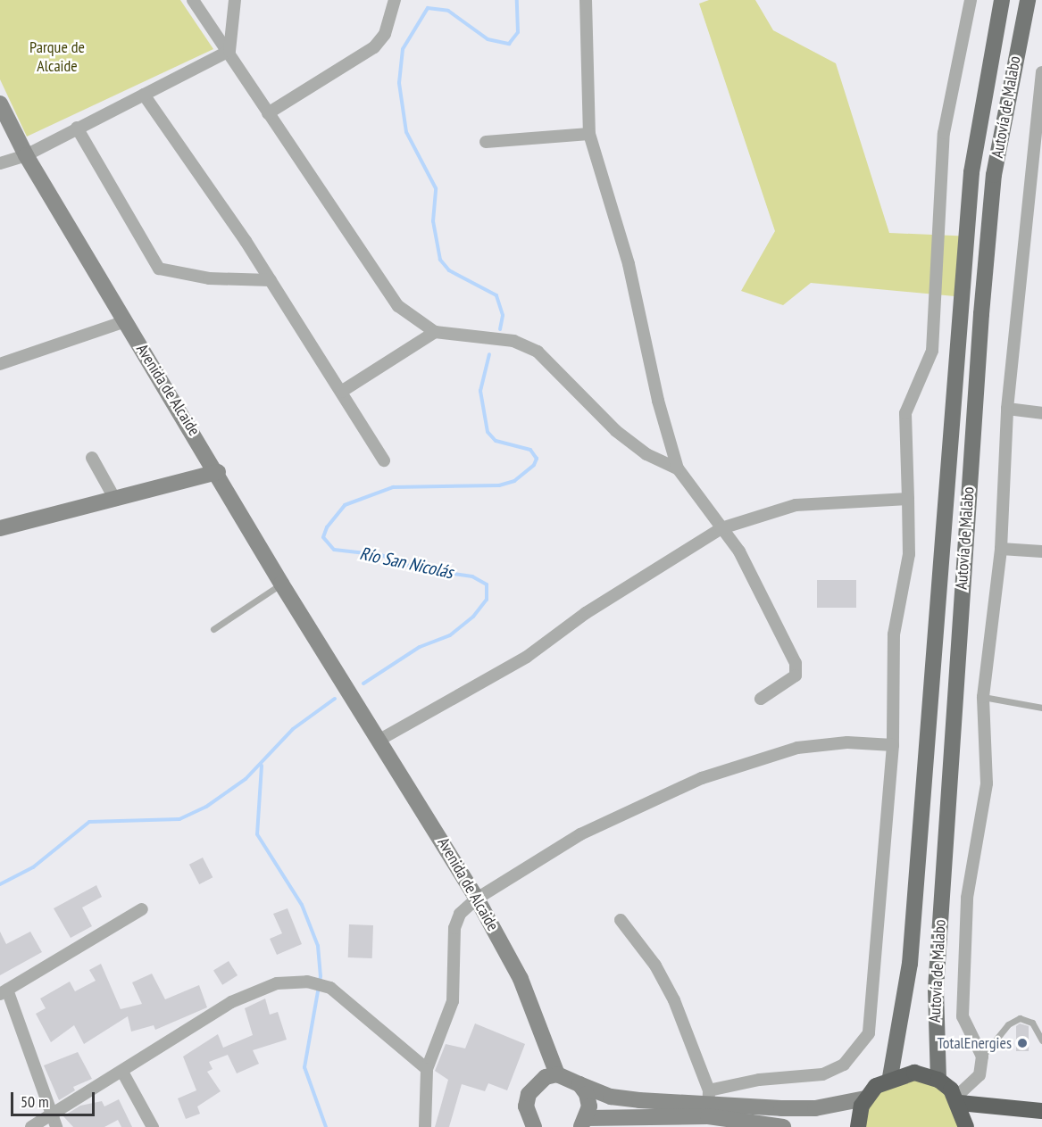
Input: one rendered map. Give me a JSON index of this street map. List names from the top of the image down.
{
  "streets": {
    "main road": ["Autovía de Malabo", "Avenida de Alcaide"]
  },
  "water": ["Río San Nicolás"],
  "parks": ["Parque de Alcaide"],
  "places": ["TotalEnergies"],
  "scale_bar": "50 m"
}
